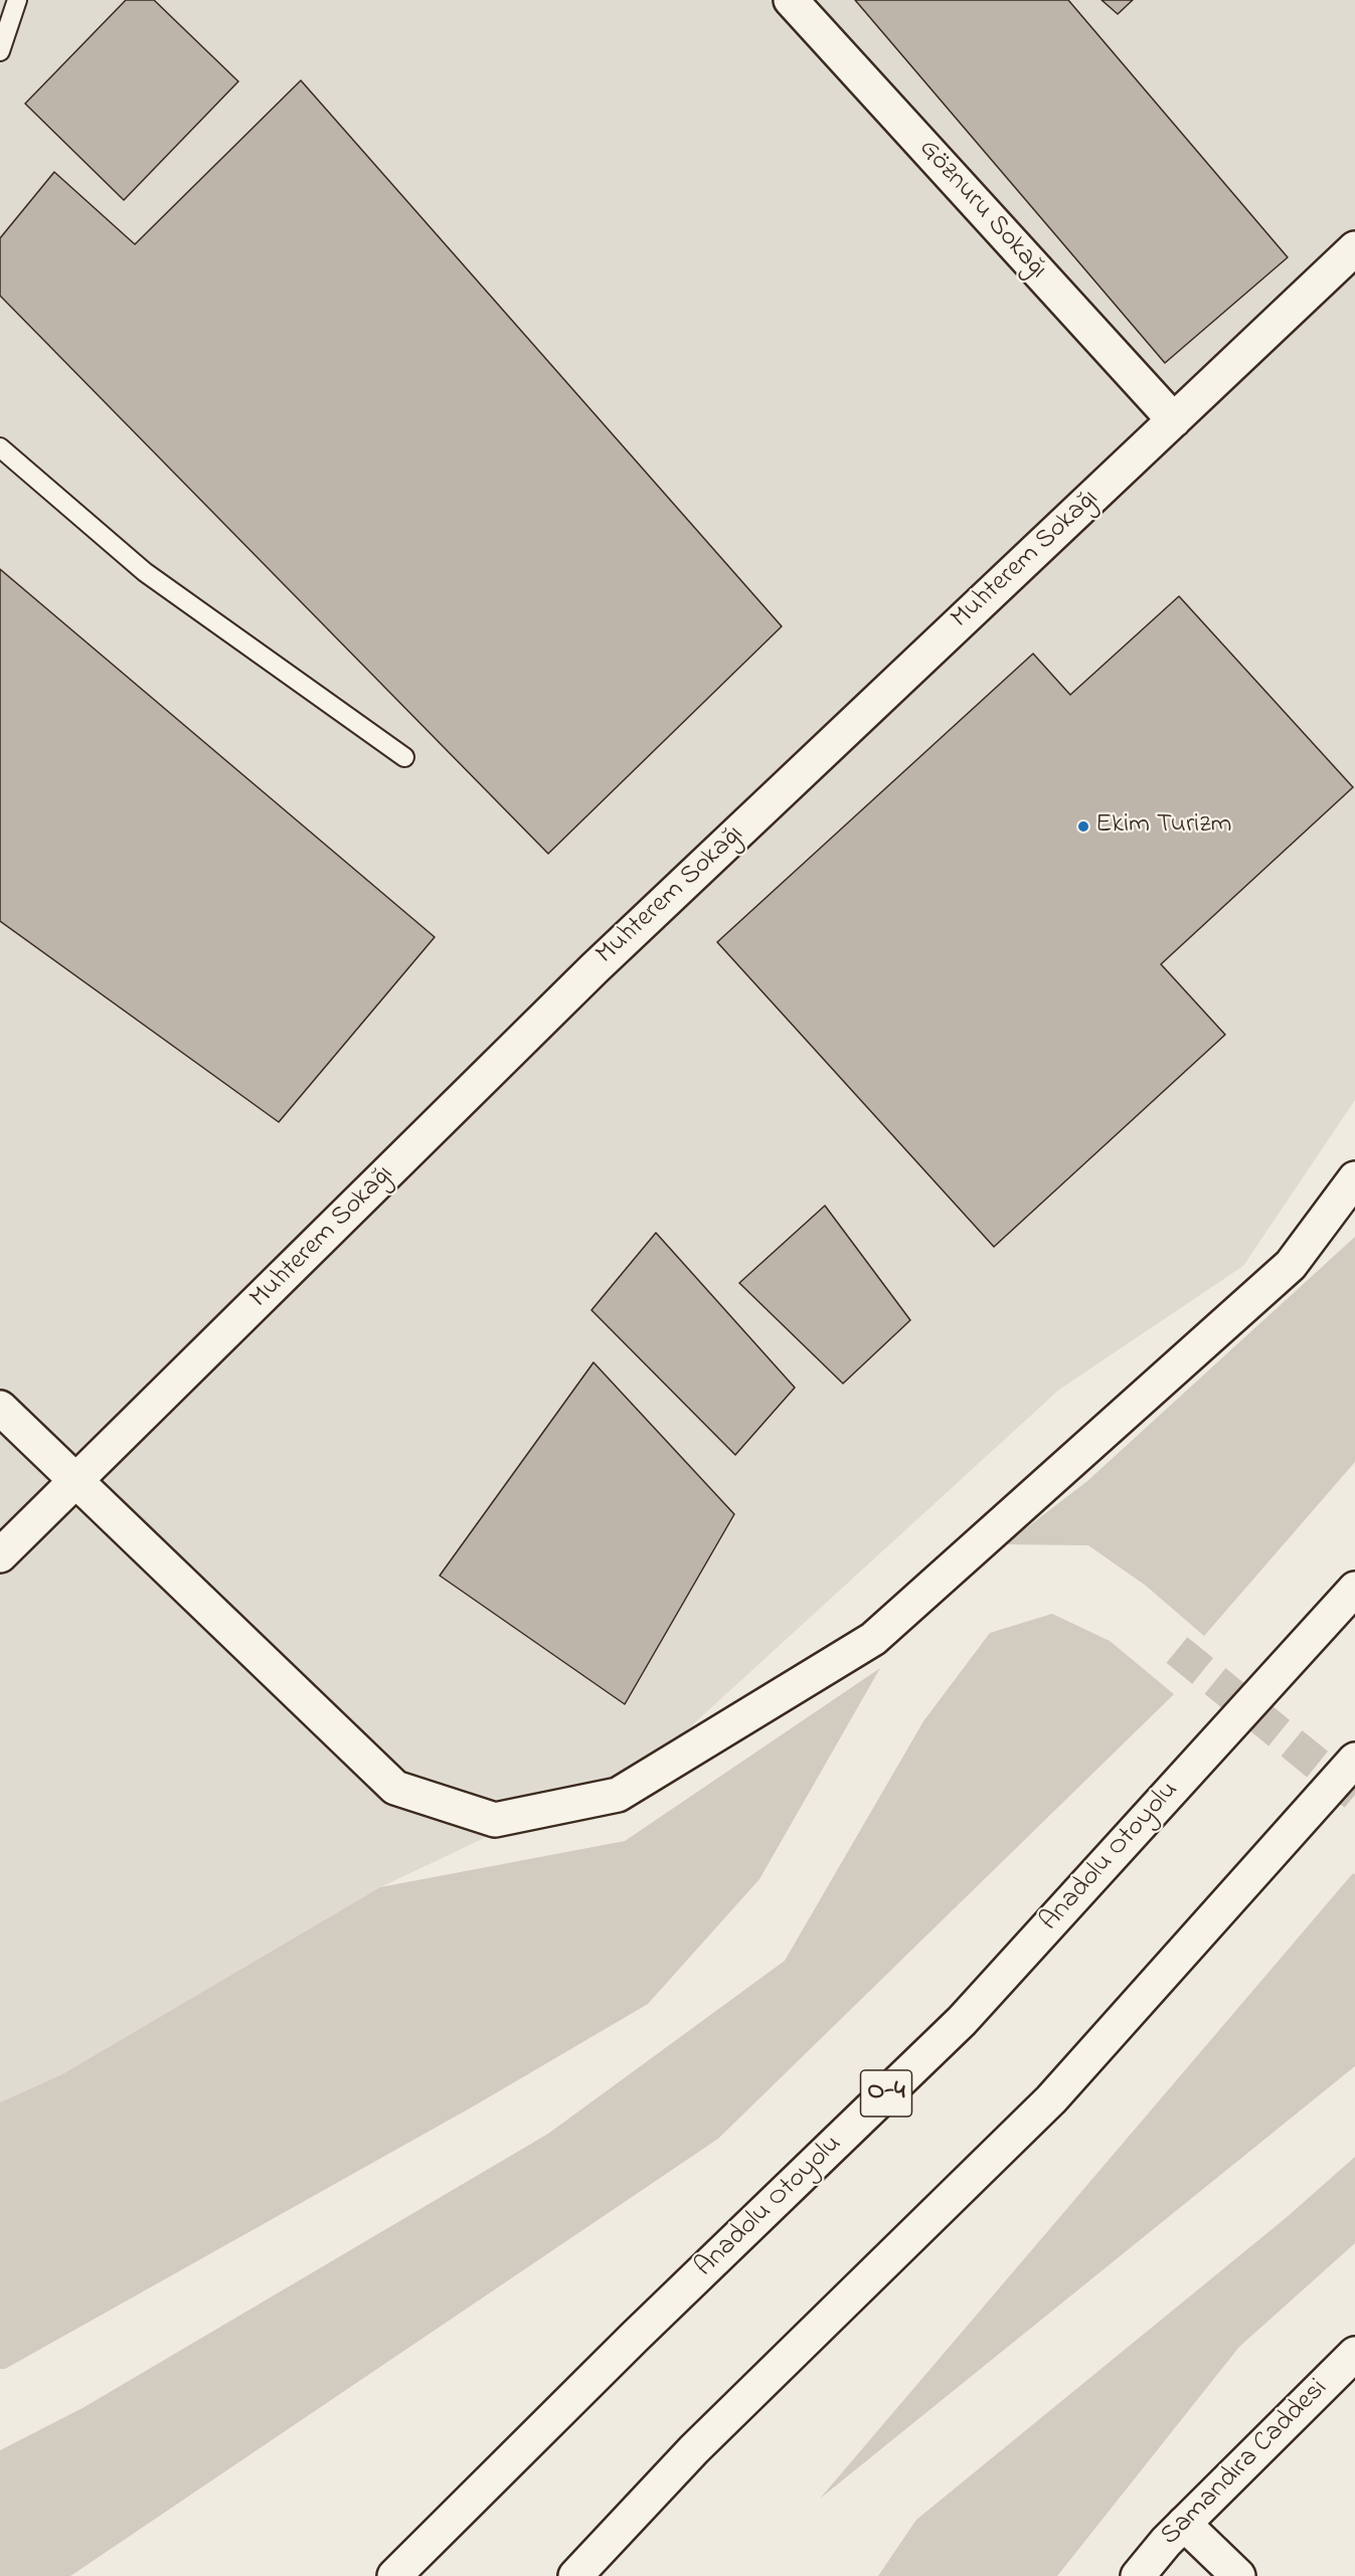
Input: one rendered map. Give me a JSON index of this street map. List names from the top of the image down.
{
  "streets": {
    "main road": [
      "Göznuru Sokağı",
      "Muhterem Sokağı",
      "Anadolu Otoyolu",
      "O-4",
      "Samandıra Caddesi"
    ]
  },
  "crossings": [
    ["Göznuru Sokağı", "Muhterem Sokağı"]
  ],
  "places": ["Ekim Turizm"]
}
